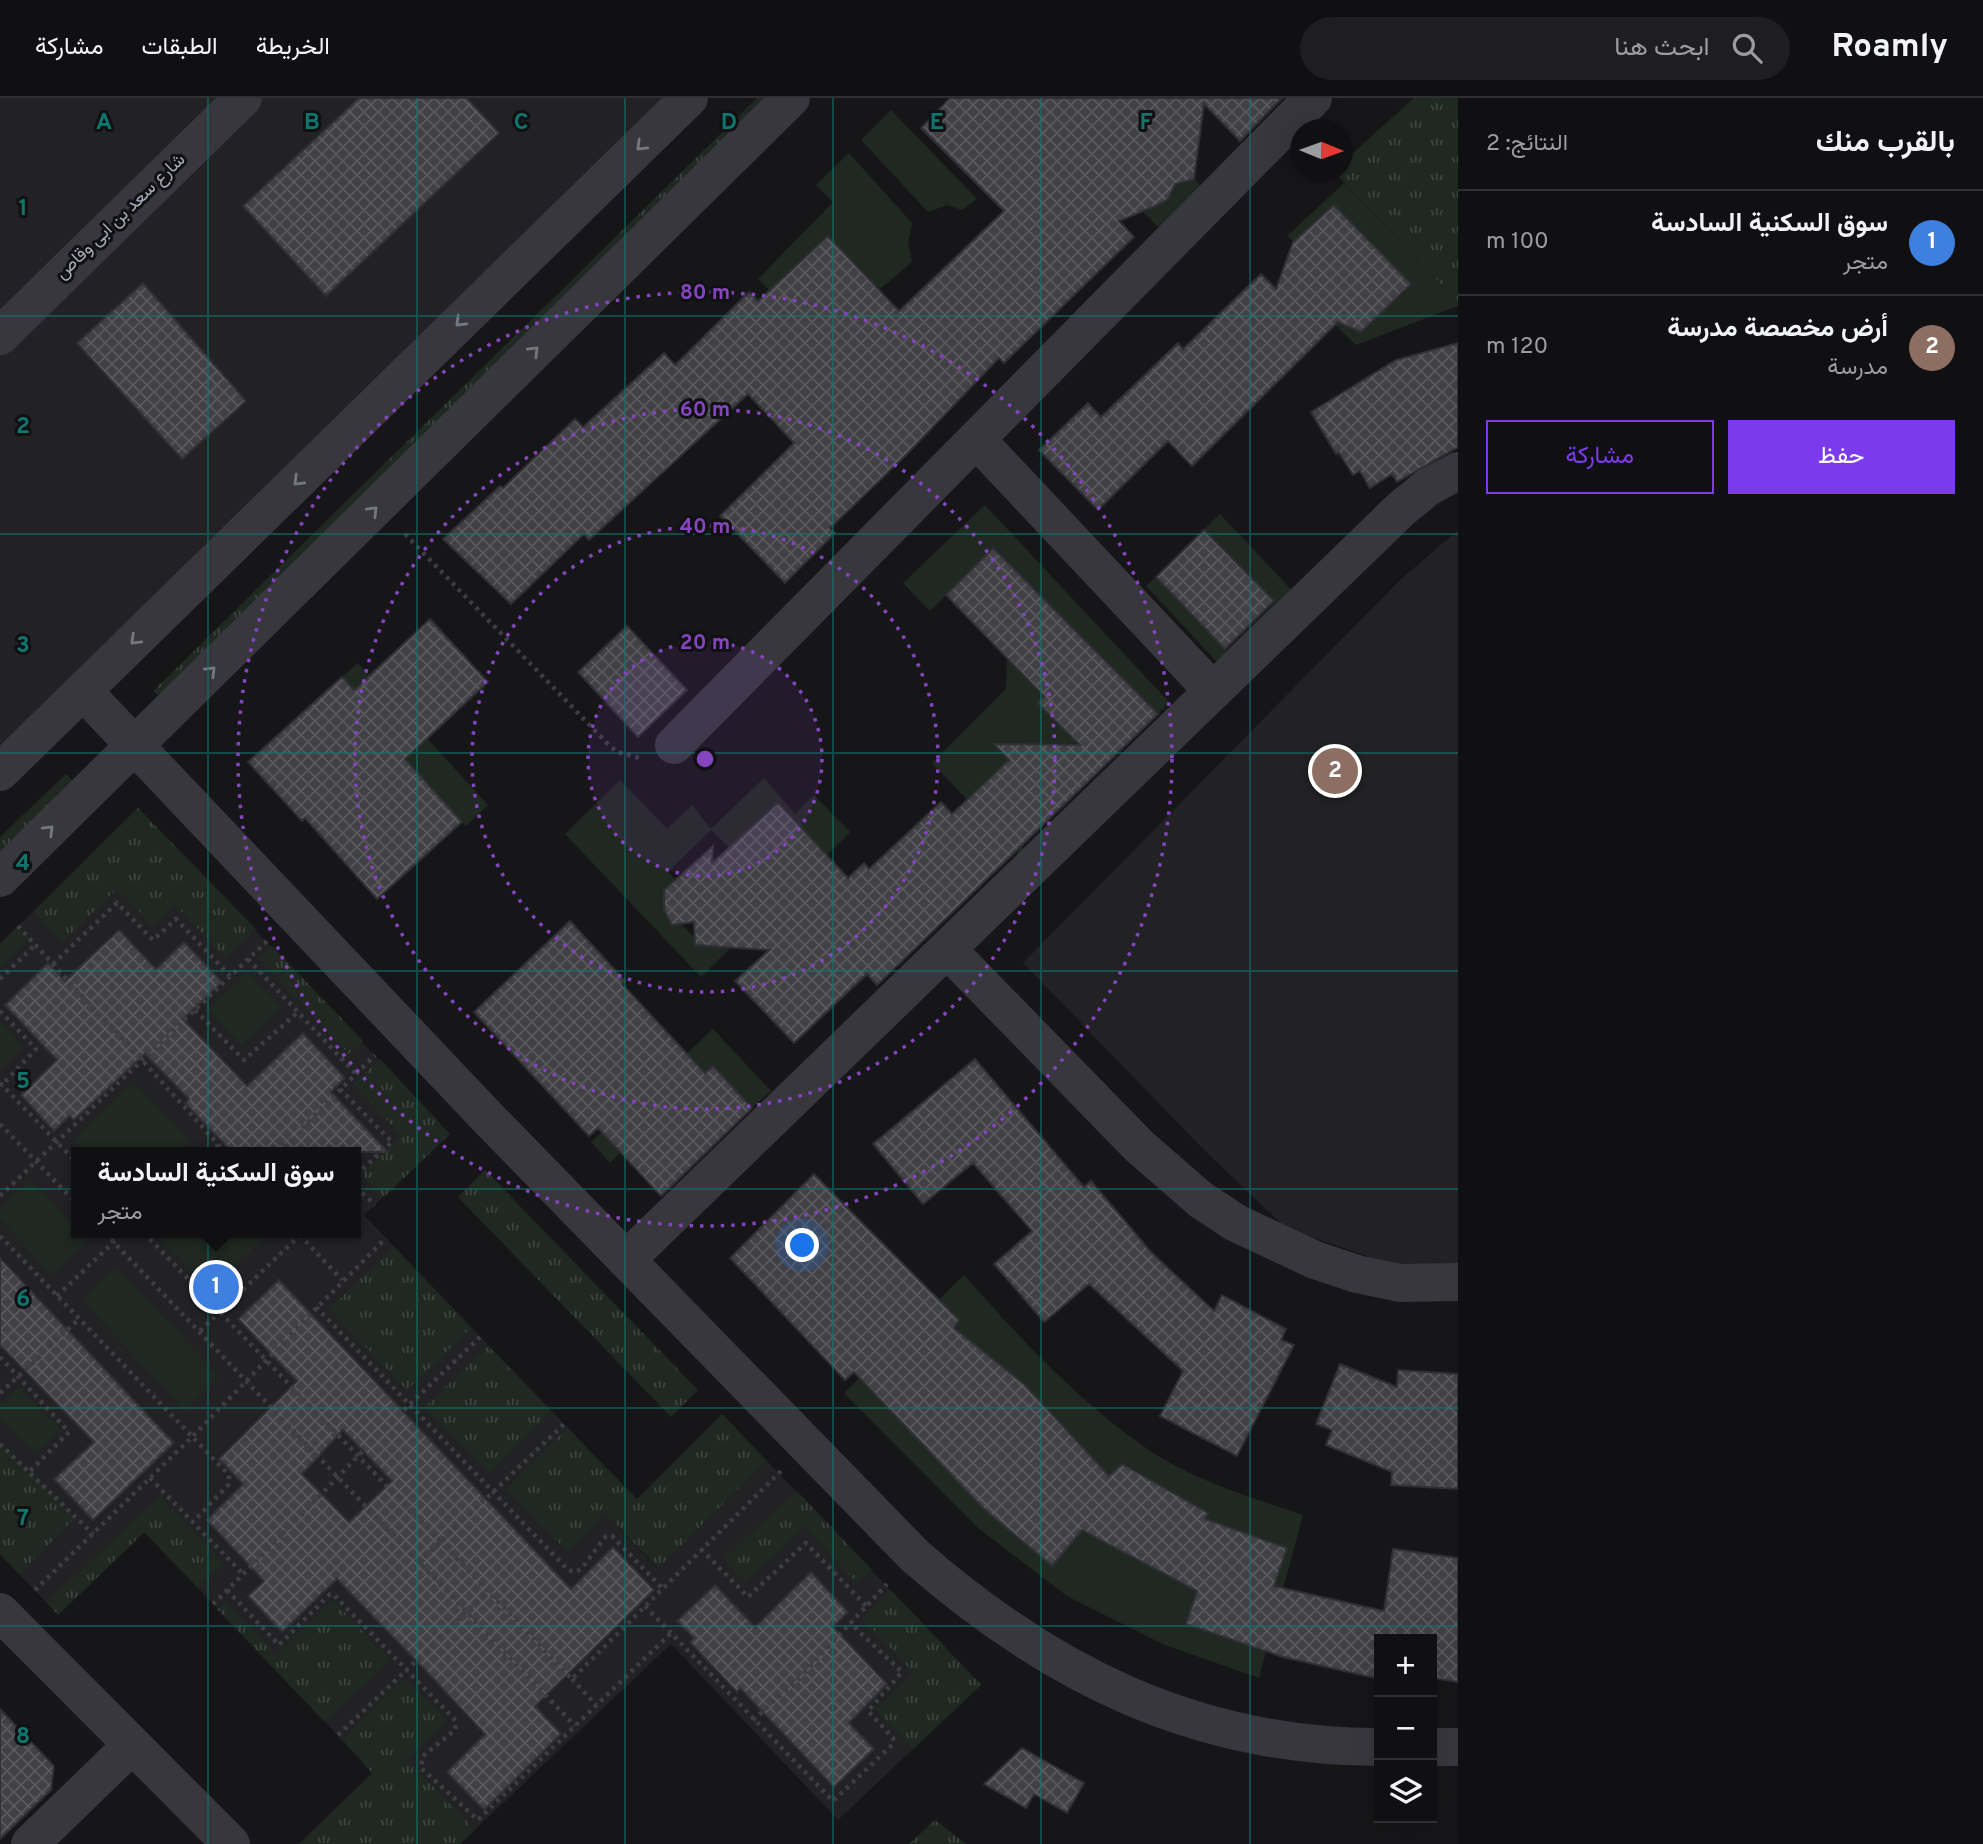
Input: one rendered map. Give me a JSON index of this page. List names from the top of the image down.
{
  "streets": {
    "street": ["شارع سعد بن ابى وقاص"]
  },
  "north": "right",
  "page": {
    "header": "Roamly",
    "search": "ابحث هنا",
    "nav": ["الخريطة", "الطبقات", "مشاركة"],
    "heading": ["بالقرب منك", "النتائج: 2"],
    "list": [
      {
        "mark": "1",
        "name": "سوق السكنية السادسة",
        "note": "متجر",
        "value": "100 m"
      },
      {
        "mark": "2",
        "name": "أرض مخصصة مدرسة",
        "note": "مدرسة",
        "value": "120 m"
      }
    ],
    "buttons": ["حفظ", "مشاركة"],
    "pins": ["2", "1"],
    "popup": ["سوق السكنية السادسة", "متجر"],
    "map_buttons": ["+", "−"]
  },
  "grid": {
    "columns": [
      "A",
      "B",
      "C",
      "D",
      "E",
      "F"
    ],
    "rows": [
      "1",
      "2",
      "3",
      "4",
      "5",
      "6",
      "7",
      "8"
    ]
  },
  "rings": [
    "80 m",
    "60 m",
    "40 m",
    "20 m"
  ]
}
